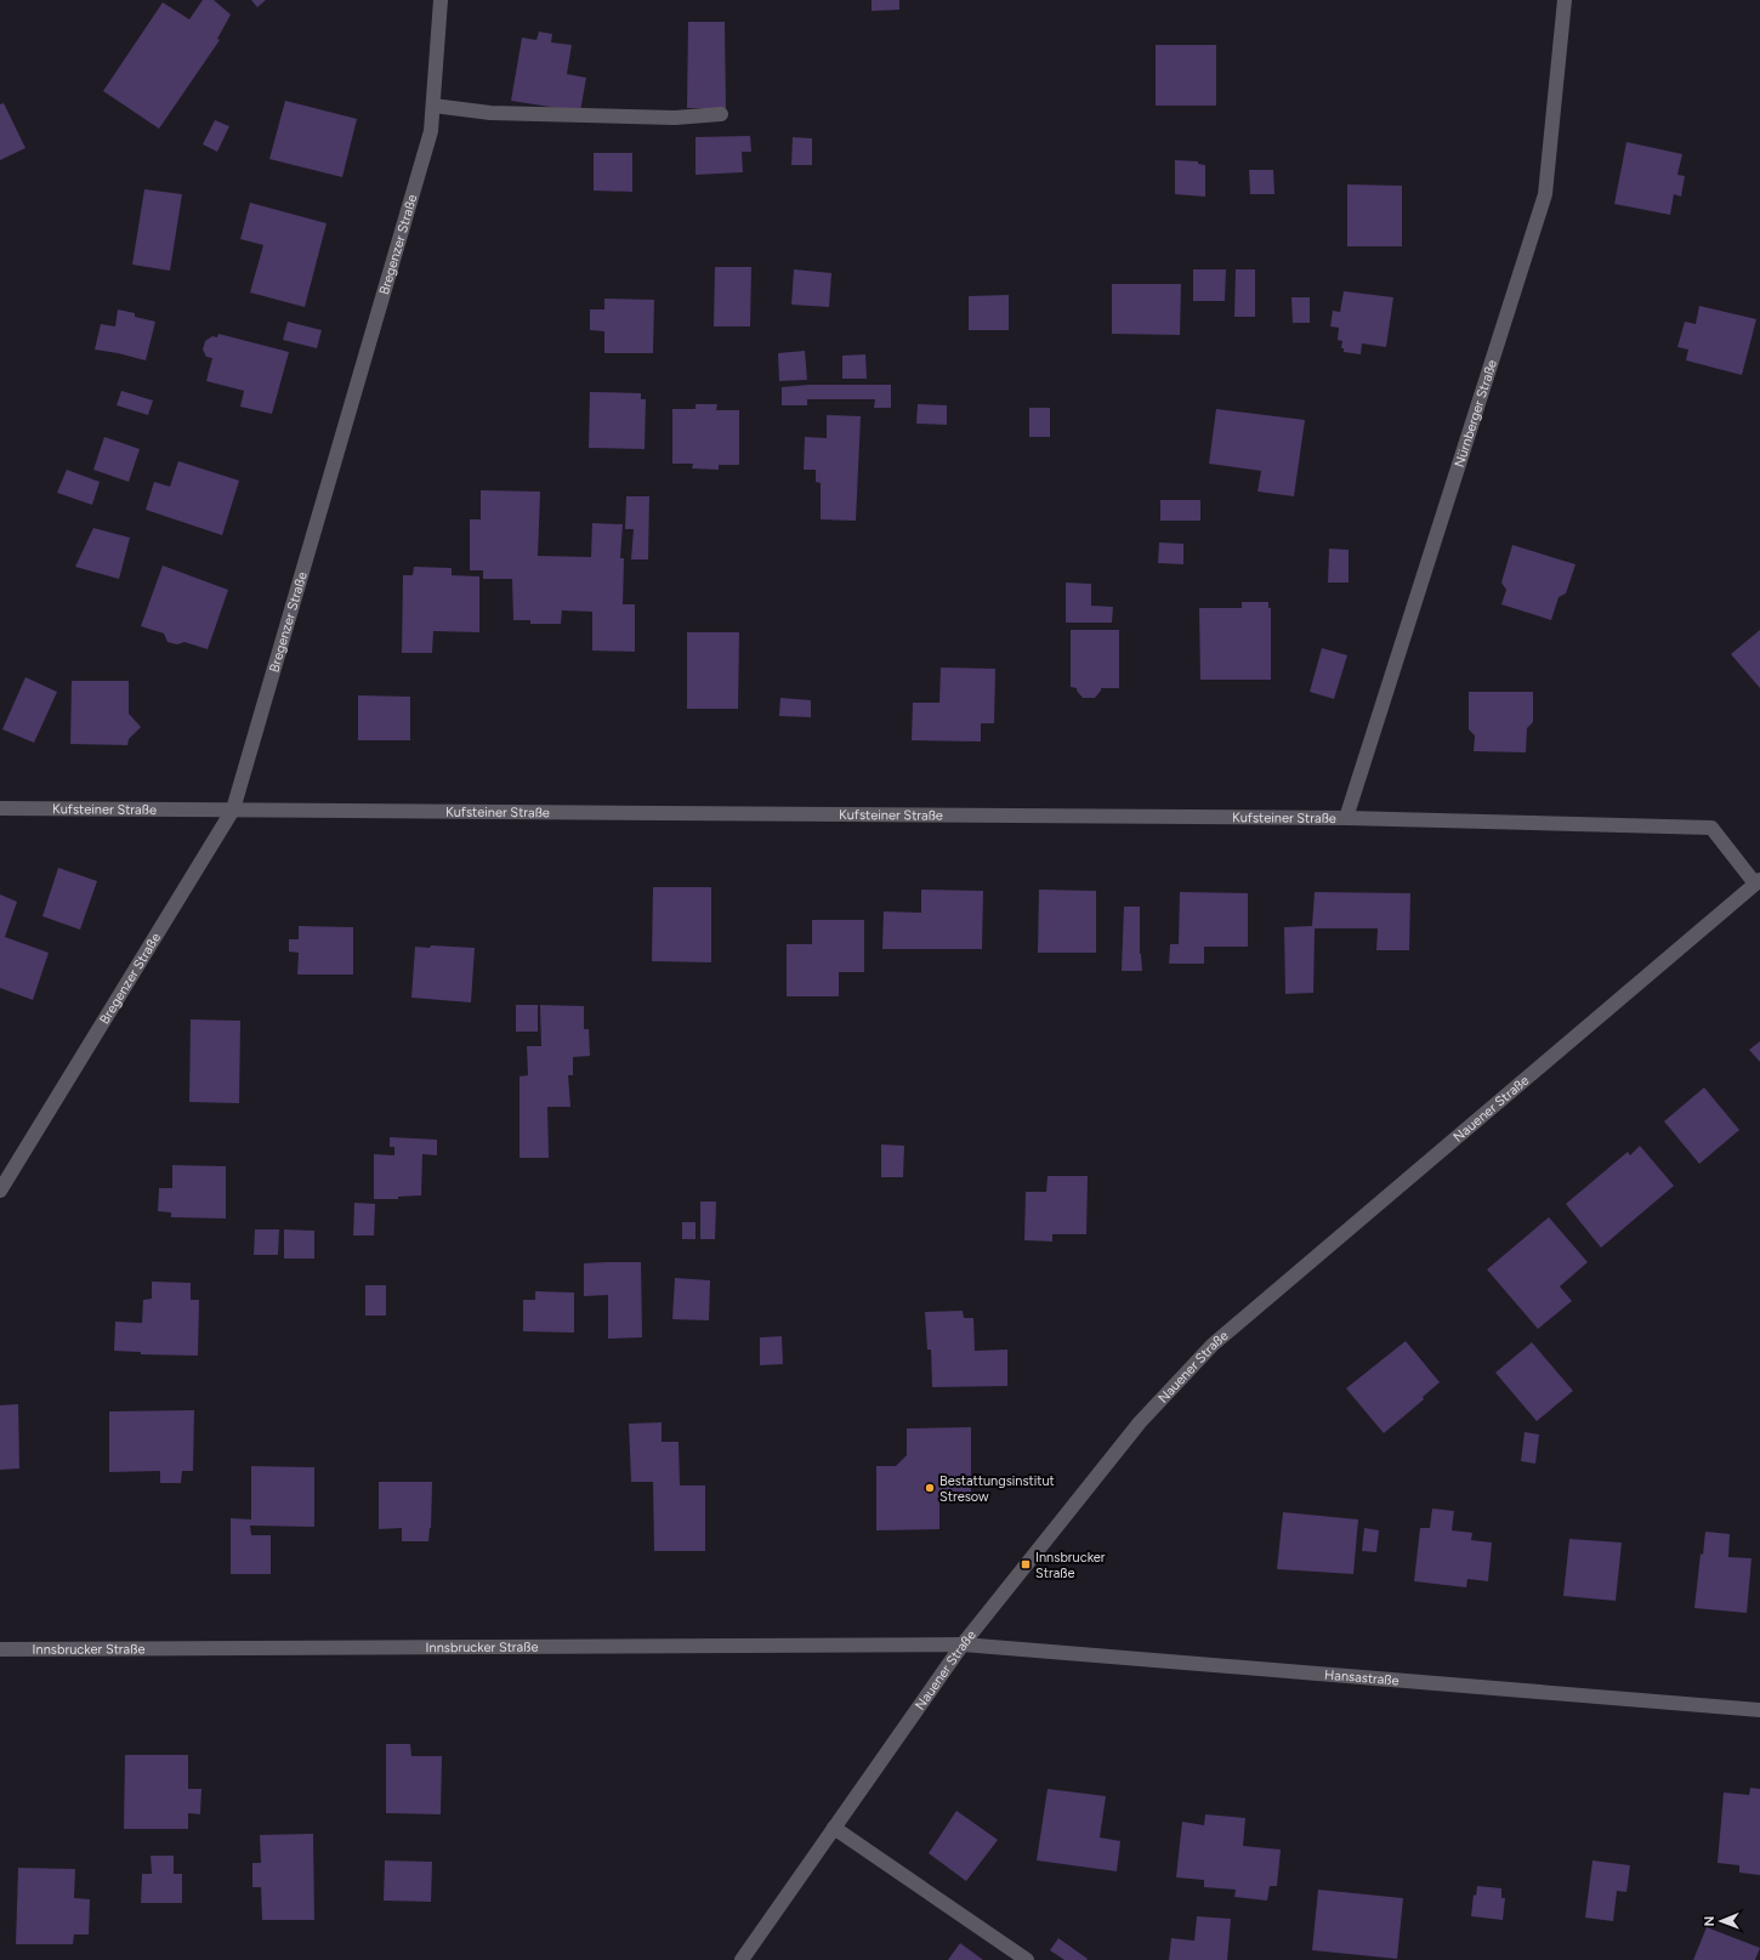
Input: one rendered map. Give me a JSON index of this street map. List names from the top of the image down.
{
  "streets": {
    "street": [
      "Bregenzer Straße",
      "Nürnberger Straße",
      "Kufsteiner Straße",
      "Nauener Straße",
      "Innsbrucker Straße",
      "Hansastraße"
    ]
  },
  "crossings": [
    ["Bregenzer Straße", "Kufsteiner Straße"],
    ["Nürnberger Straße", "Kufsteiner Straße"],
    ["Kufsteiner Straße", "Nauener Straße"],
    ["Nauener Straße", "Innsbrucker Straße"],
    ["Nauener Straße", "Hansastraße"],
    ["Innsbrucker Straße", "Hansastraße"]
  ],
  "places": {
    "other": ["Bestattungsinstitut Stresow"],
    "transit": ["Innsbrucker Straße"]
  },
  "north": "left"
}
